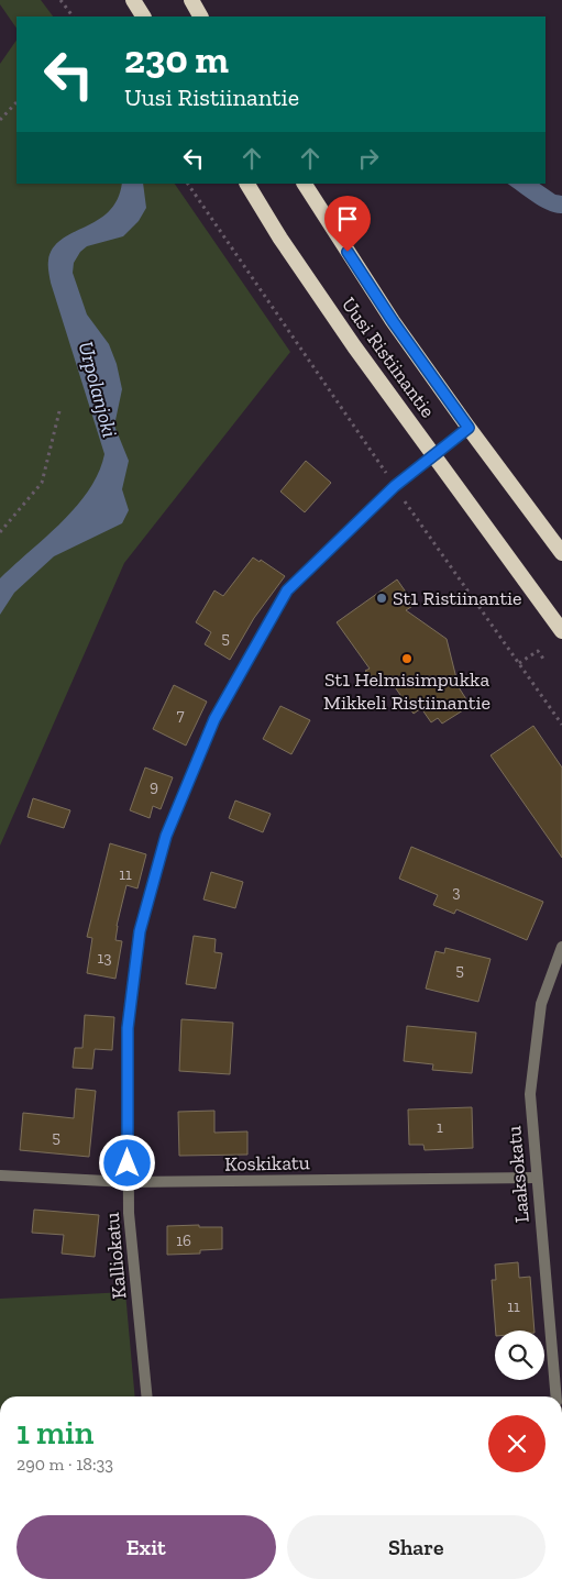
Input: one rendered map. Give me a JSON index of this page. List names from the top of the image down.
{
  "streets": {
    "highway": ["Uusi Ristiinantie"],
    "street": ["Koskikatu", "Laaksokatu", "Kalliokatu"]
  },
  "crossings": [
    ["Uusi Ristiinantie", "Kalliokatu"],
    ["Koskikatu", "Laaksokatu"],
    ["Koskikatu", "Kalliokatu"]
  ],
  "water": ["Urpolanjoki"],
  "places": ["St1 Ristiinantie", "St1 Helmisimpukka Mikkeli Ristiinantie"],
  "house_numbers": [
    "5",
    "7",
    "9",
    "11",
    "3",
    "13",
    "5",
    "1",
    "5",
    "16",
    "11"
  ],
  "page": {
    "turn": ["230 m", "Uusi Ristiinantie"],
    "heading": ["1 min", "290 m · 18:33"],
    "buttons": ["Exit", "Share"]
  }
}
